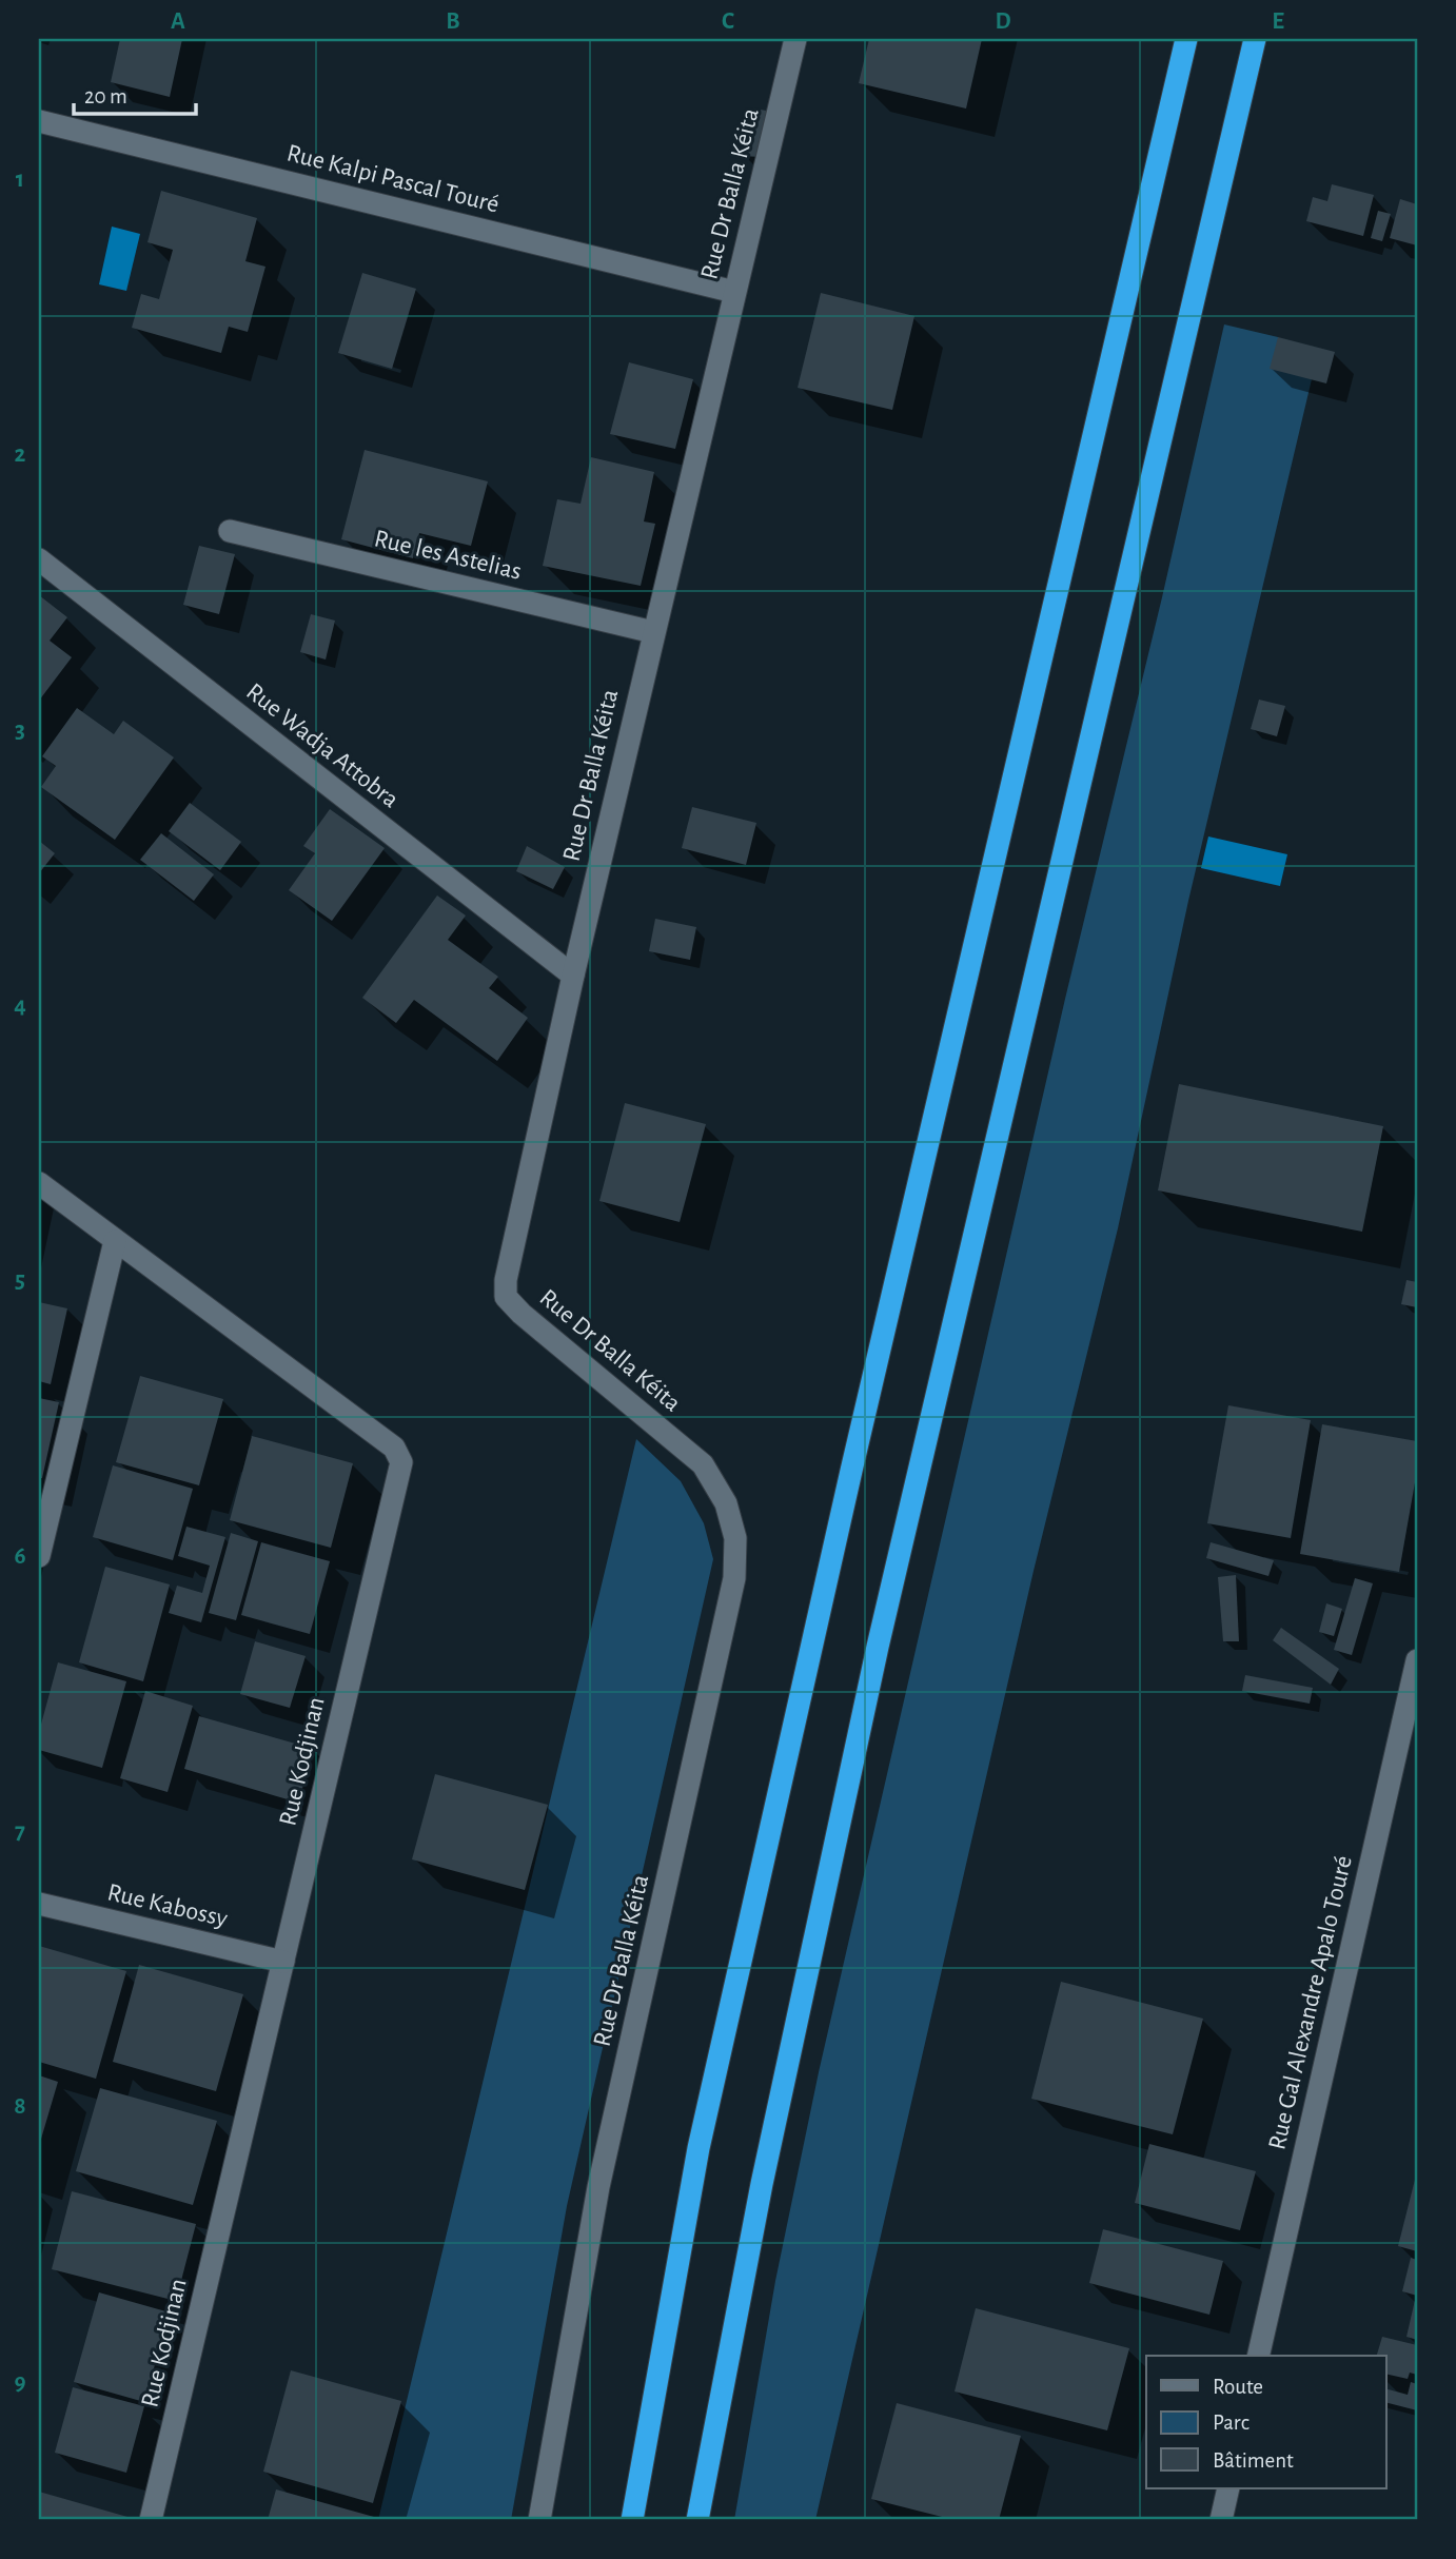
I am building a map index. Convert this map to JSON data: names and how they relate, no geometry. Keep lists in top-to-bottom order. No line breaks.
{"streets":{"street":["Rue Kalpi Pascal Touré","Rue Dr Balla Kéita","Rue les Astelias","Rue Wadja Attobra","Rue Kodjinan","Rue Kabossy","Rue Gal Alexandre Apalo Touré"]},"crossings":[["Rue Kalpi Pascal Touré","Rue Dr Balla Kéita"],["Rue Dr Balla Kéita","Rue les Astelias"],["Rue Dr Balla Kéita","Rue Wadja Attobra"],["Rue Kodjinan","Rue Kabossy"]],"legend":["Route","Parc","Bâtiment"],"scale_bar":"20 m","grid":{"columns":["A","B","C","D","E"],"rows":["1","2","3","4","5","6","7","8","9"]}}
